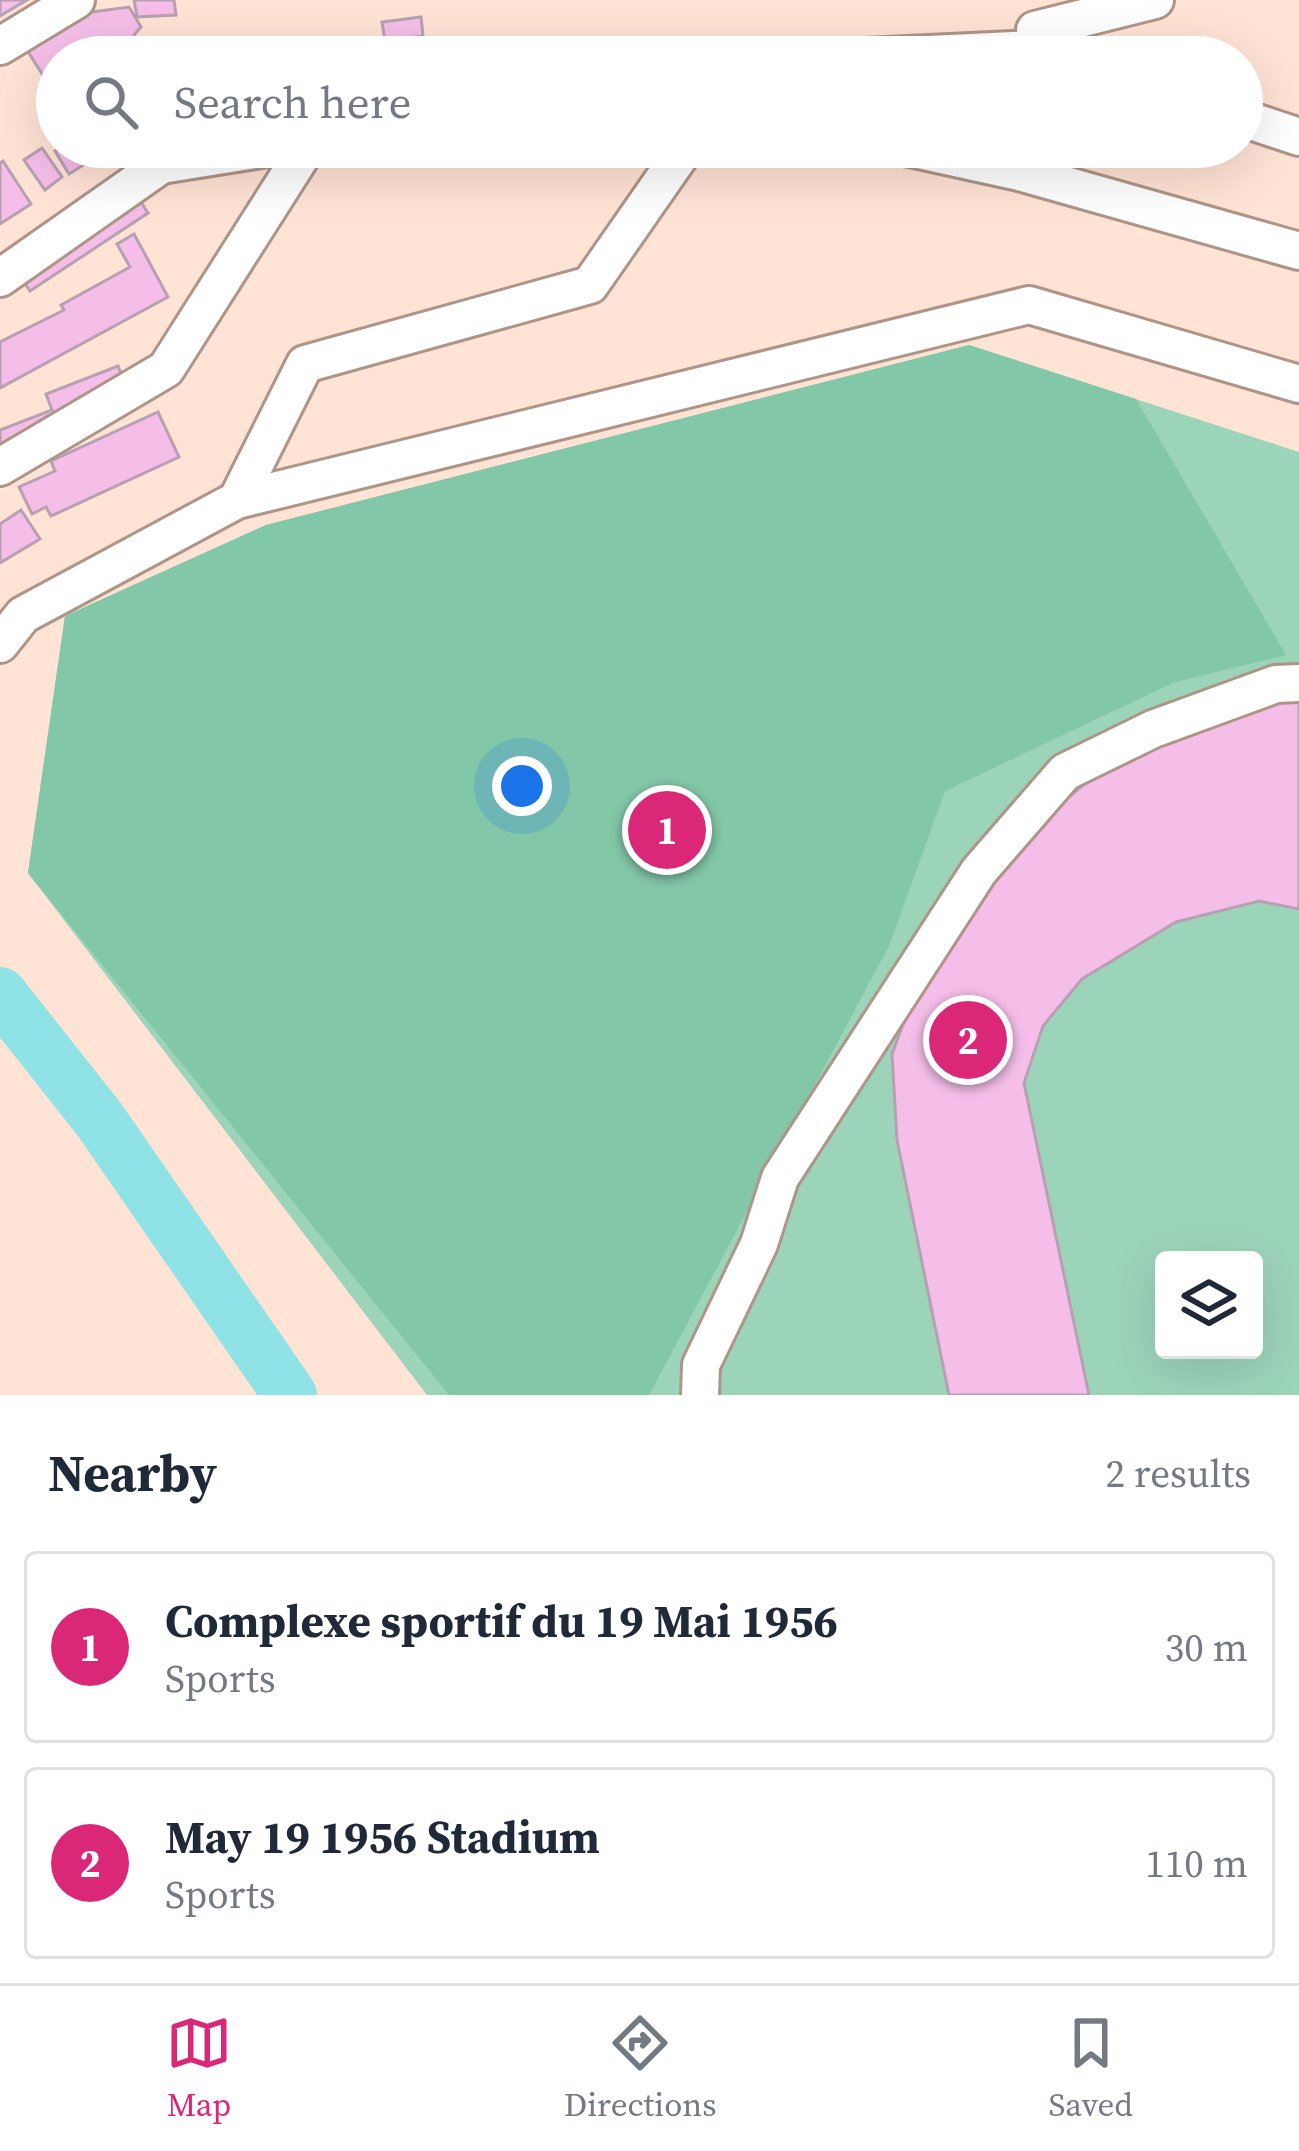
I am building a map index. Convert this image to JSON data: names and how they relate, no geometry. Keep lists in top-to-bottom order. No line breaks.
{"page":{"search":"Search here","pins":["1","2"],"heading":["Nearby","2 results"],"list":[{"mark":"1","name":"Complexe sportif du 19 Mai 1956","note":"Sports","value":"30 m"},{"mark":"2","name":"May 19 1956 Stadium","note":"Sports","value":"110 m"}],"nav":["Map","Directions","Saved"]}}
